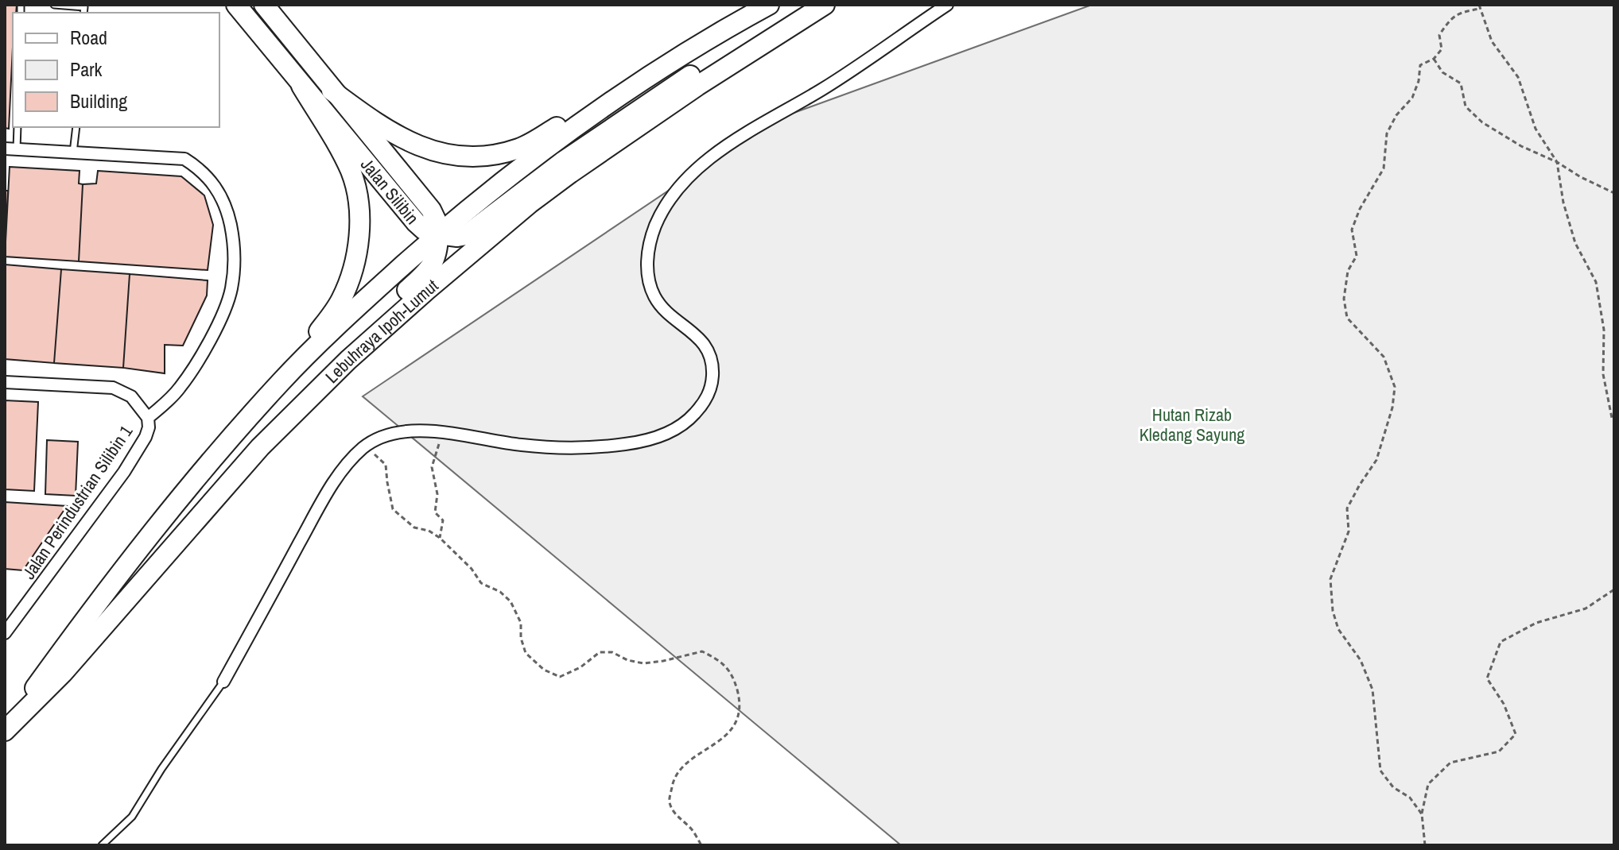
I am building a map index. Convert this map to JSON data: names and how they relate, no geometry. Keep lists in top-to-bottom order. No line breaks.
{"streets":{"main road":["Jalan Silibin","Lebuhraya Ipoh-Lumut"],"street":["Jalan Perindustrian Silibin 1"]},"crossings":[["Jalan Silibin","Lebuhraya Ipoh-Lumut"]],"parks":["Hutan Rizab Kledang Sayung"],"legend":["Road","Park","Building"]}
